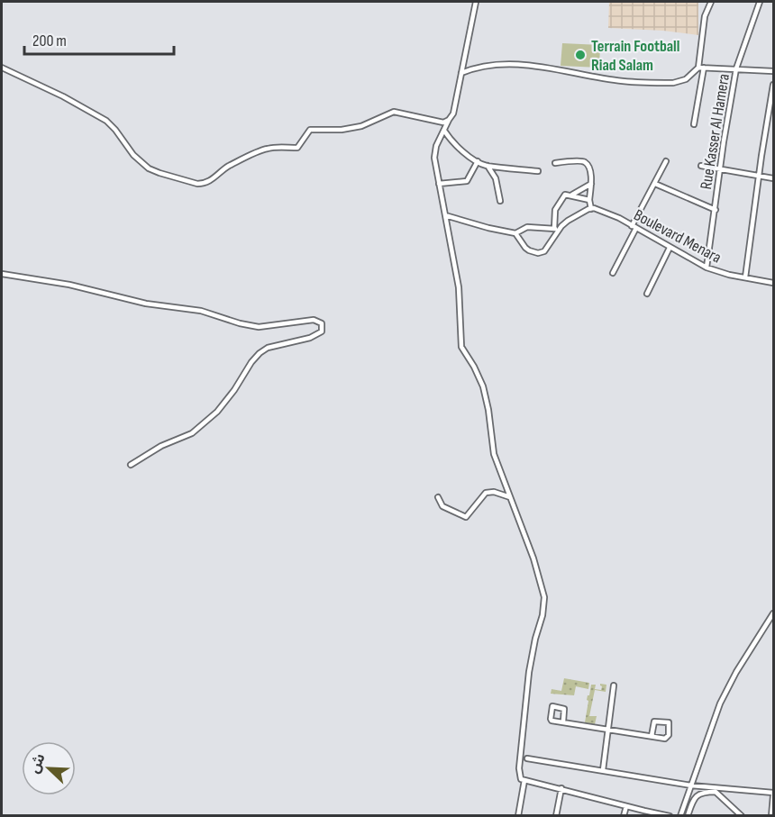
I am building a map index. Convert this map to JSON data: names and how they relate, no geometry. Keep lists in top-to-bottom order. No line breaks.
{"streets":{"street":["Rue Kasser Al Hamera","Boulevard Menara"]},"crossings":[["Rue Kasser Al Hamera","Boulevard Menara"]],"places":["Terrain Football Riad Salam"],"scale_bar":"200 m","north":"top left"}
